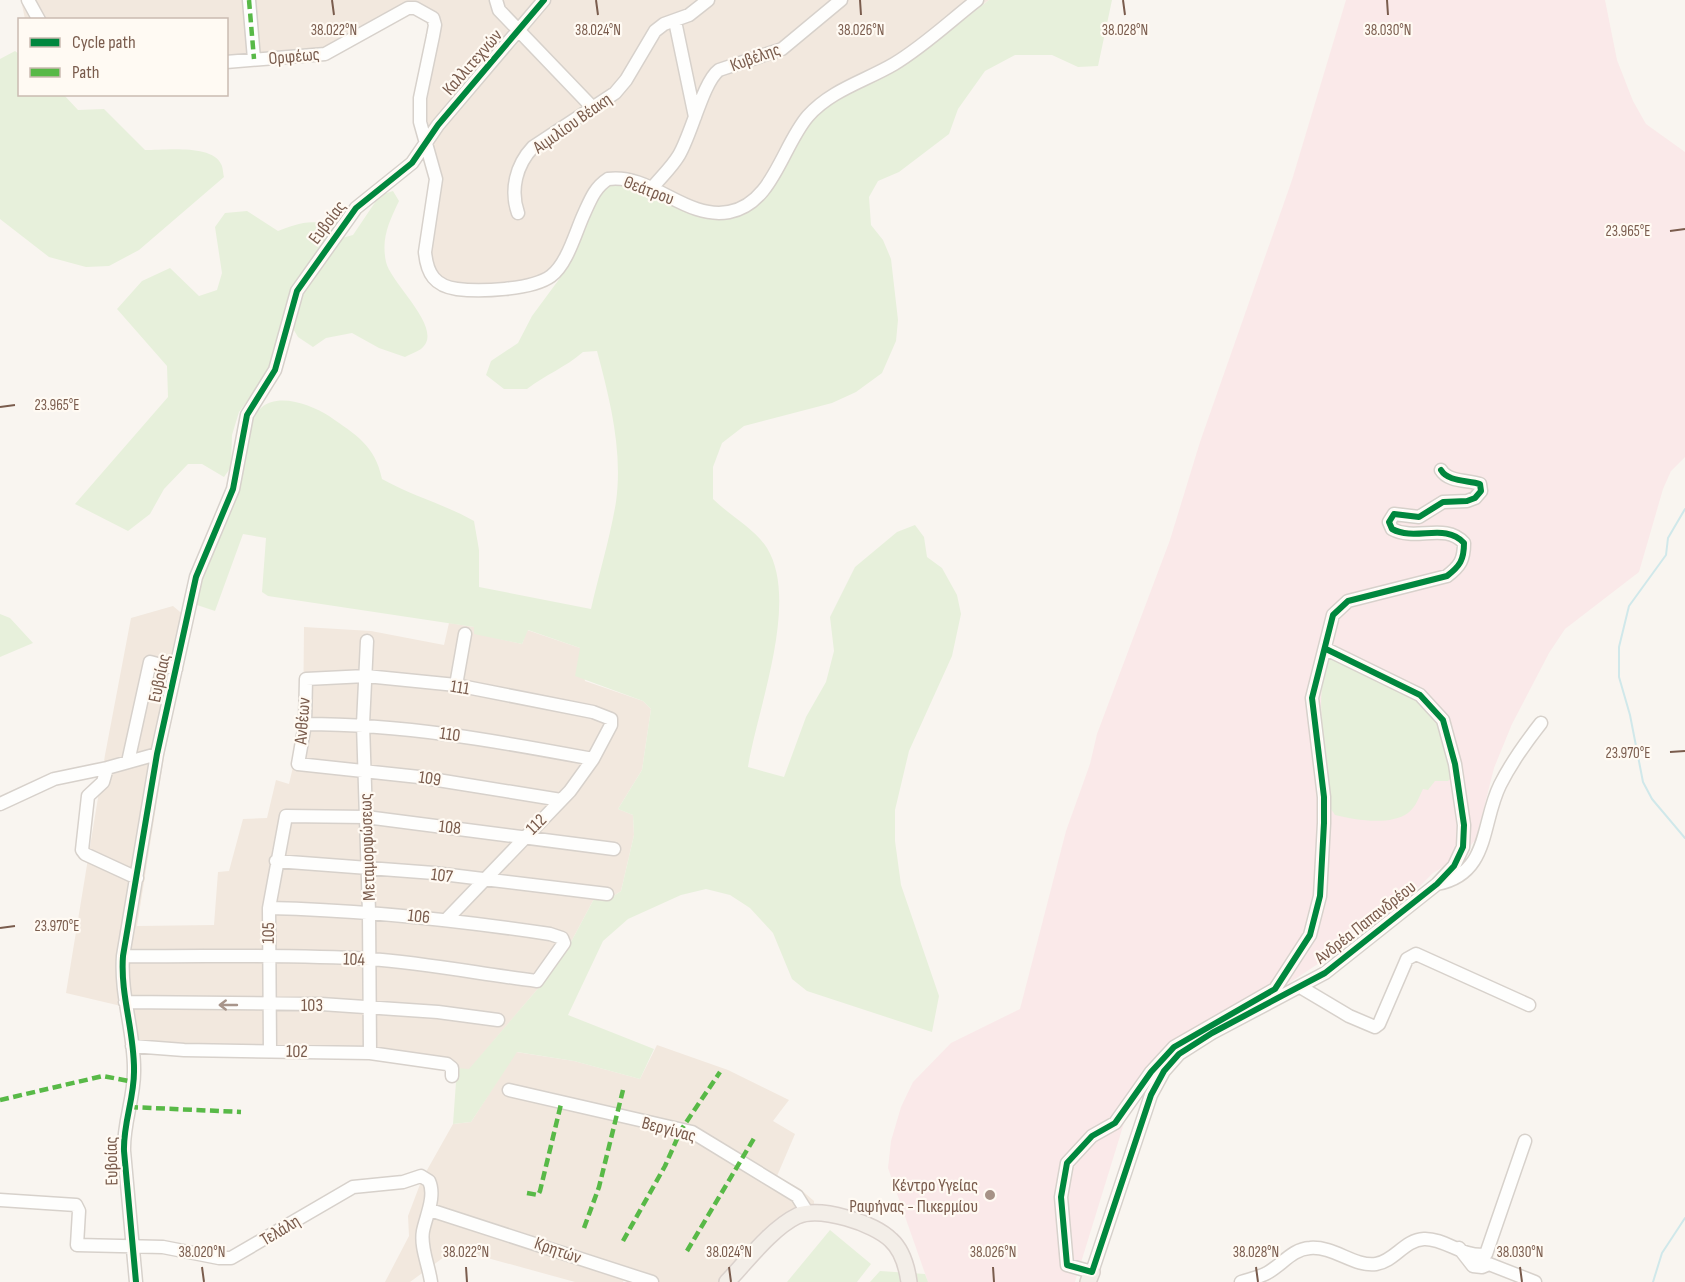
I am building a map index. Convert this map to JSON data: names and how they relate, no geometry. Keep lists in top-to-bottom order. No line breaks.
{"streets":{"street":["Ορφέως","Κυβέλης","Καλλιτεχνών","Αιμιλίου Βέακη","Θεάτρου","Ευβοίας","111","Ανθέων","110","109","112","108","Μεταμορφώσεως","107","106","Ανδρέα Παπανδρέου","105","104","103","102","Βεργίνας","Τελάλη","Κρητών"]},"crossings":[["Ορφέως","Καλλιτεχνών"],["Ορφέως","Θεάτρου"],["Ορφέως","Ευβοίας"],["Κυβέλης","Θεάτρου"],["Καλλιτεχνών","Θεάτρου"],["Καλλιτεχνών","Ευβοίας"],["Θεάτρου","Ευβοίας"],["Ευβοίας","104"],["Ευβοίας","103"],["Ευβοίας","102"],["Ευβοίας","Τελάλη"],["111","Ανθέων"],["111","112"],["111","Μεταμορφώσεως"],["Ανθέων","110"],["Ανθέων","109"],["110","112"],["110","Μεταμορφώσεως"],["109","112"],["109","Μεταμορφώσεως"],["112","108"],["112","107"],["112","106"],["108","Μεταμορφώσεως"],["108","105"],["Μεταμορφώσεως","107"],["Μεταμορφώσεως","106"],["Μεταμορφώσεως","104"],["Μεταμορφώσεως","103"],["Μεταμορφώσεως","102"],["107","105"],["106","105"],["106","104"],["105","104"],["105","103"],["105","102"],["Τελάλη","Κρητών"]],"one_way":["103"],"places":["Κέντρο Υγείας Ραφήνας - Πικερμίου"],"legend":["Cycle path","Path"],"coordinates":["38.022°N","38.024°N","38.026°N","38.028°N","38.030°N","23.965°E","23.970°E","38.020°N"]}
